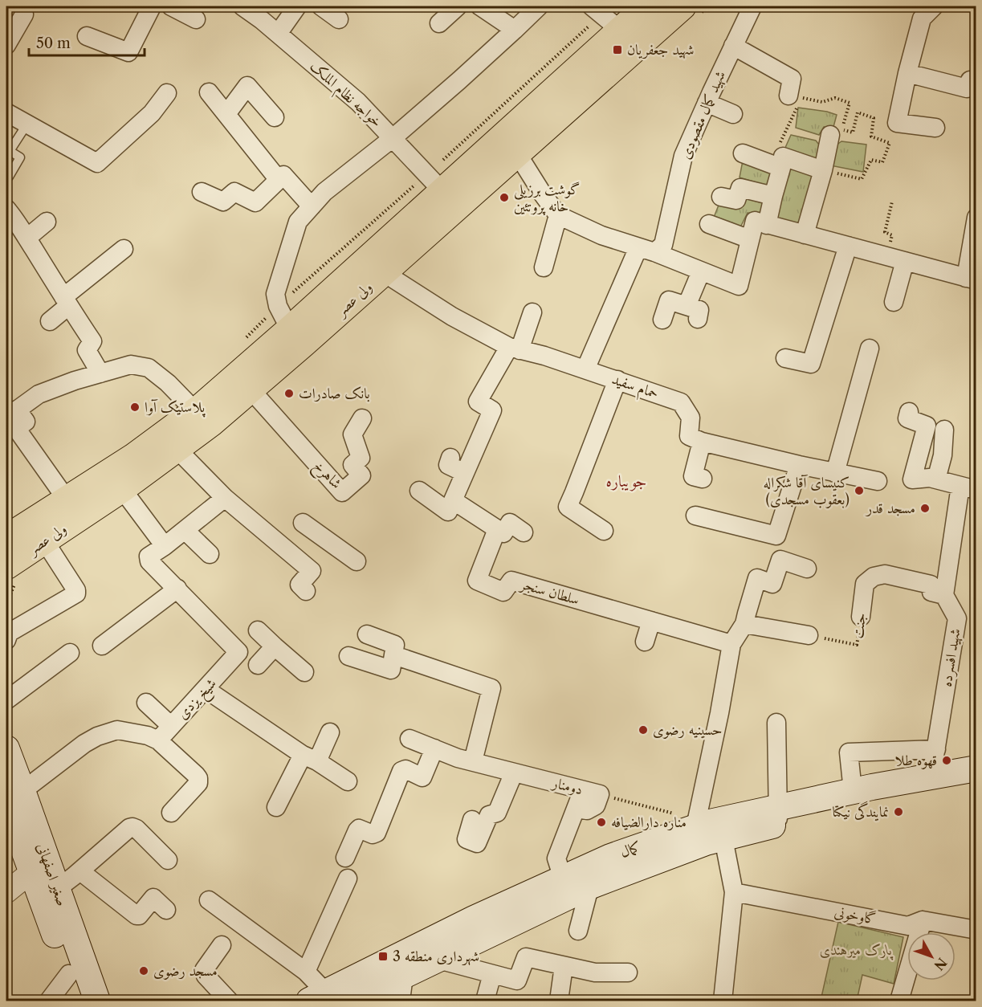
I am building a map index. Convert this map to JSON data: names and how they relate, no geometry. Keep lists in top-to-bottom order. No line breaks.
{"streets":{"main road":["ولی عصر","کمال","صغیر اصفهانی"],"street":["خواجه نظام الملک","شهید کمال مقصودی","حمام سفید","شاهرخ","سلطان سنجر","جنت","شهید افسرده","شیخ یزدی","دومنار","گاوخونی"]},"crossings":[["خواجه نظام الملک","ولی عصر"],["شهید کمال مقصودی","حمام سفید"],["ولی عصر","حمام سفید"],["ولی عصر","شاهرخ"],["جنت","شهید افسرده"],["شهید افسرده","کمال"],["دومنار","کمال"]],"districts":["جویباره"],"parks":["پارک میرهندی"],"places":{"transit":["شهید جعفریان","شهرداری منطقه 3"],"other":["گوشت برزیلی خانه پروتئین","بانک صادرات","پلاستیک آوا","کنیسای آقا شکراله (یعقوب مسجدی)","مسجد قدر","حسینیه رضوی","قهوه طلا","نمایندگی نیکتا","مناره دارالضیافه","مسجد رضوی"]},"scale_bar":"50 m","north":"bottom right"}
